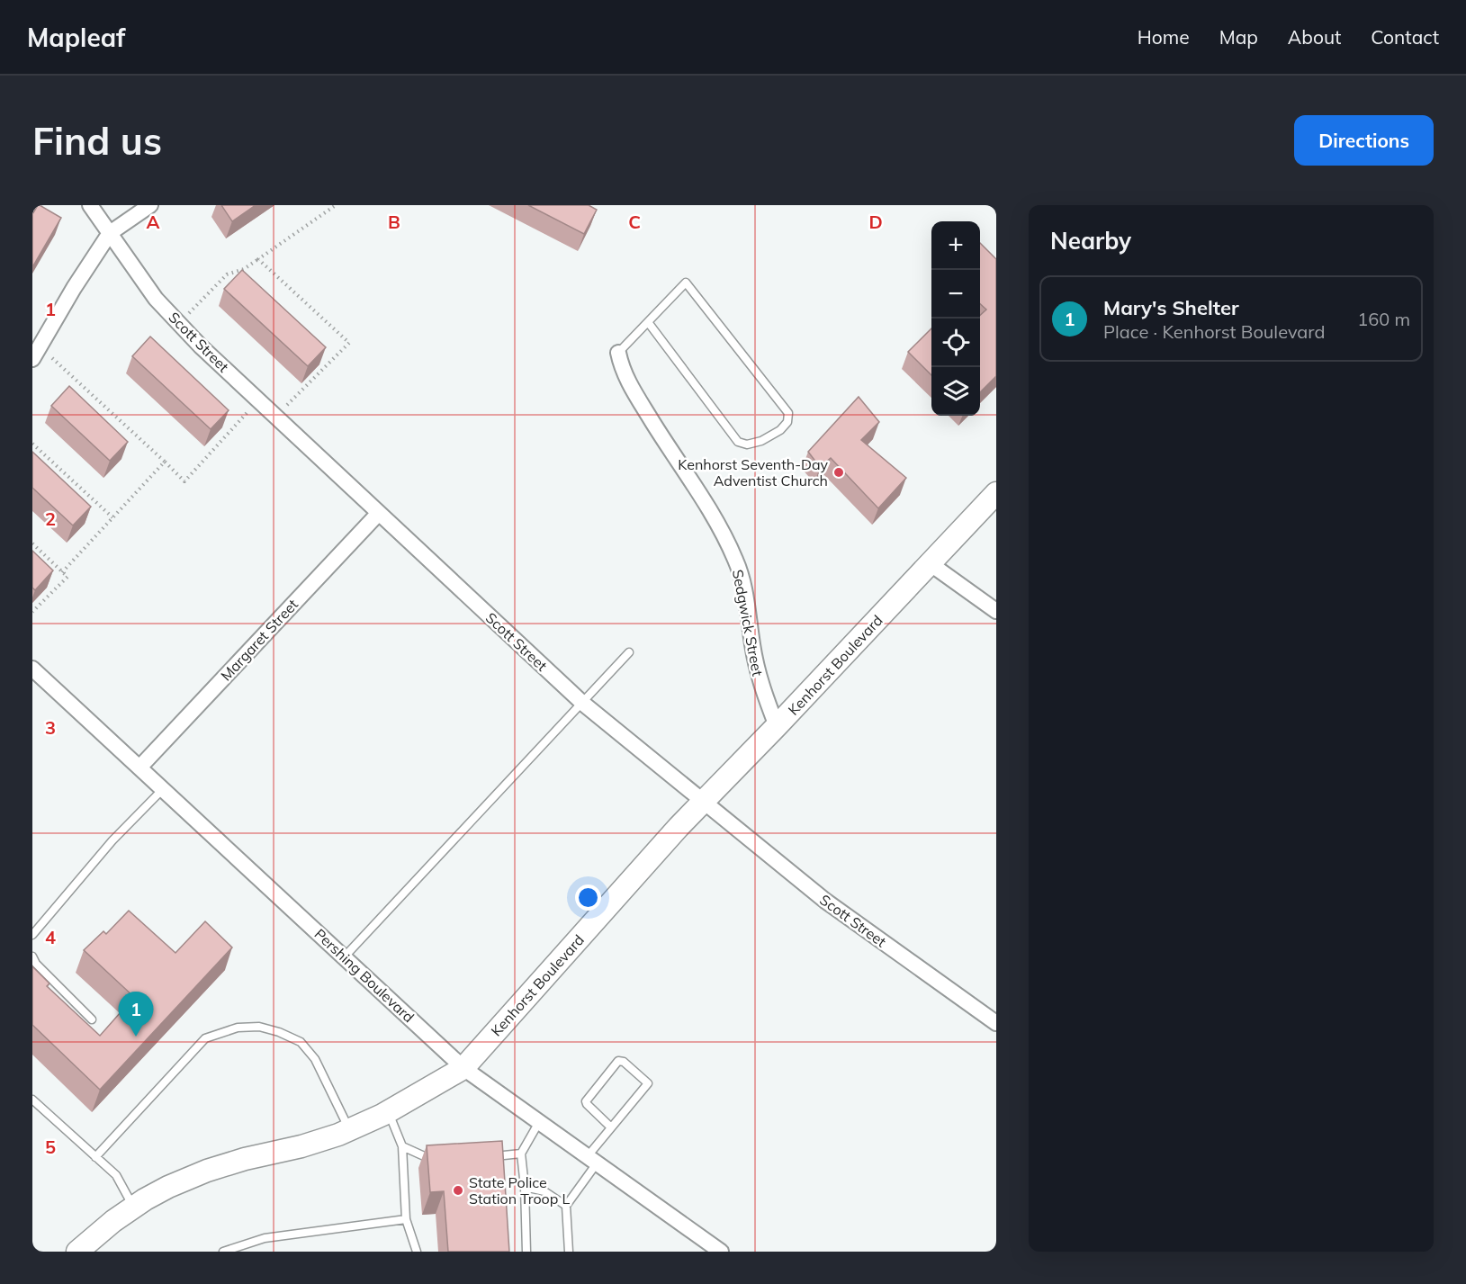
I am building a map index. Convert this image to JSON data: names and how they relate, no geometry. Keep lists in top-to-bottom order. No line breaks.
{"streets":{"street":["Scott Street","Sedgwick Street","Margaret Street","Kenhorst Boulevard","Pershing Boulevard"]},"crossings":[["Scott Street","Margaret Street"],["Scott Street","Kenhorst Boulevard"],["Sedgwick Street","Kenhorst Boulevard"],["Margaret Street","Pershing Boulevard"],["Kenhorst Boulevard","Pershing Boulevard"]],"places":["Kenhorst Seventh-Day Adventist Church","State Police Station Troop L"],"page":{"header":"Mapleaf","nav":["Home","Map","About","Contact"],"buttons":"Directions","title":"Find us","heading":"Nearby","map_buttons":["+","−"],"list":[{"mark":"1","name":"Mary's Shelter","note":"Place · Kenhorst Boulevard","value":"160 m"}],"pins":"1"},"grid":{"columns":["A","B","C","D"],"rows":["1","2","3","4","5"]}}
